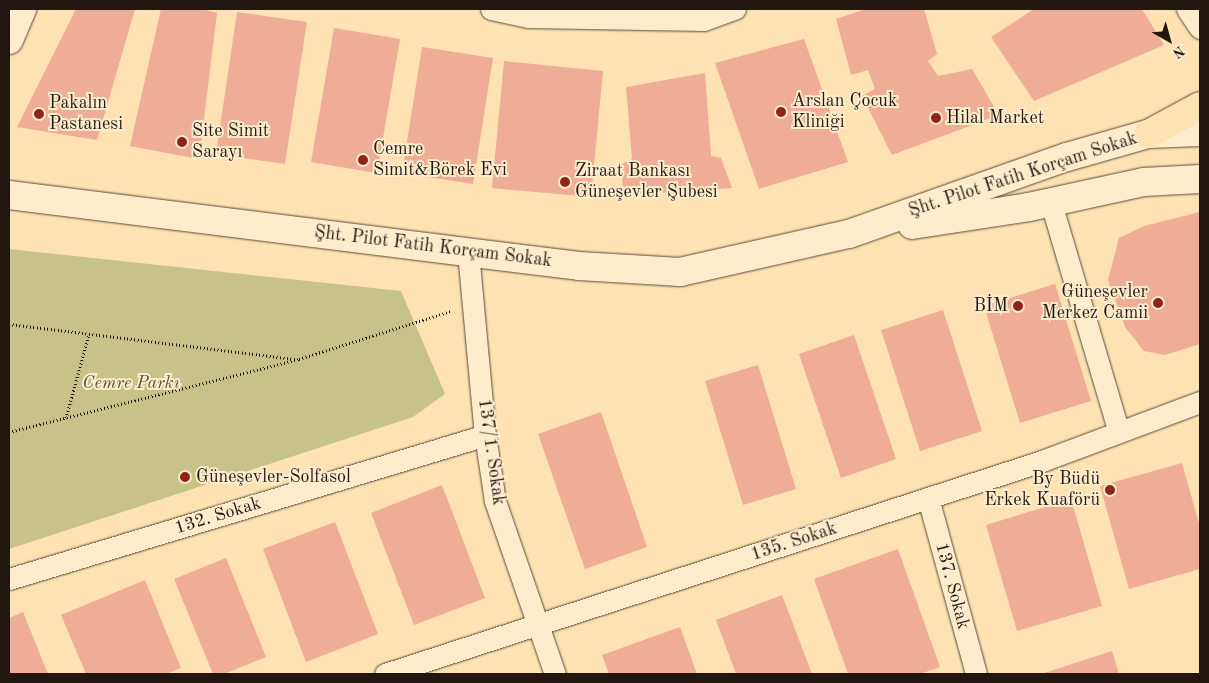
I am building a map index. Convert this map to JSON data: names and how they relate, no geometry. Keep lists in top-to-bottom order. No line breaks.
{"streets":{"main road":["Şht. Pilot Fatih Korçam Sokak"],"street":["137/1. Sokak","132. Sokak","135. Sokak","137. Sokak"]},"crossings":[["Şht. Pilot Fatih Korçam Sokak","137/1. Sokak"],["137/1. Sokak","132. Sokak"],["137/1. Sokak","135. Sokak"],["135. Sokak","137. Sokak"]],"parks":["Cemre Parkı"],"places":["Arslan Çocuk Kliniği","Pakalın Pastanesi","Hilal Market","Site Simit Sarayı","Cemre Simit&Börek Evi","Ziraat Bankası Güneşevler Şubesi","Güneşevler Merkez Camii","BİM","Güneşevler-Solfasol","By Büdü Erkek Kuaförü"],"north":"bottom right"}
